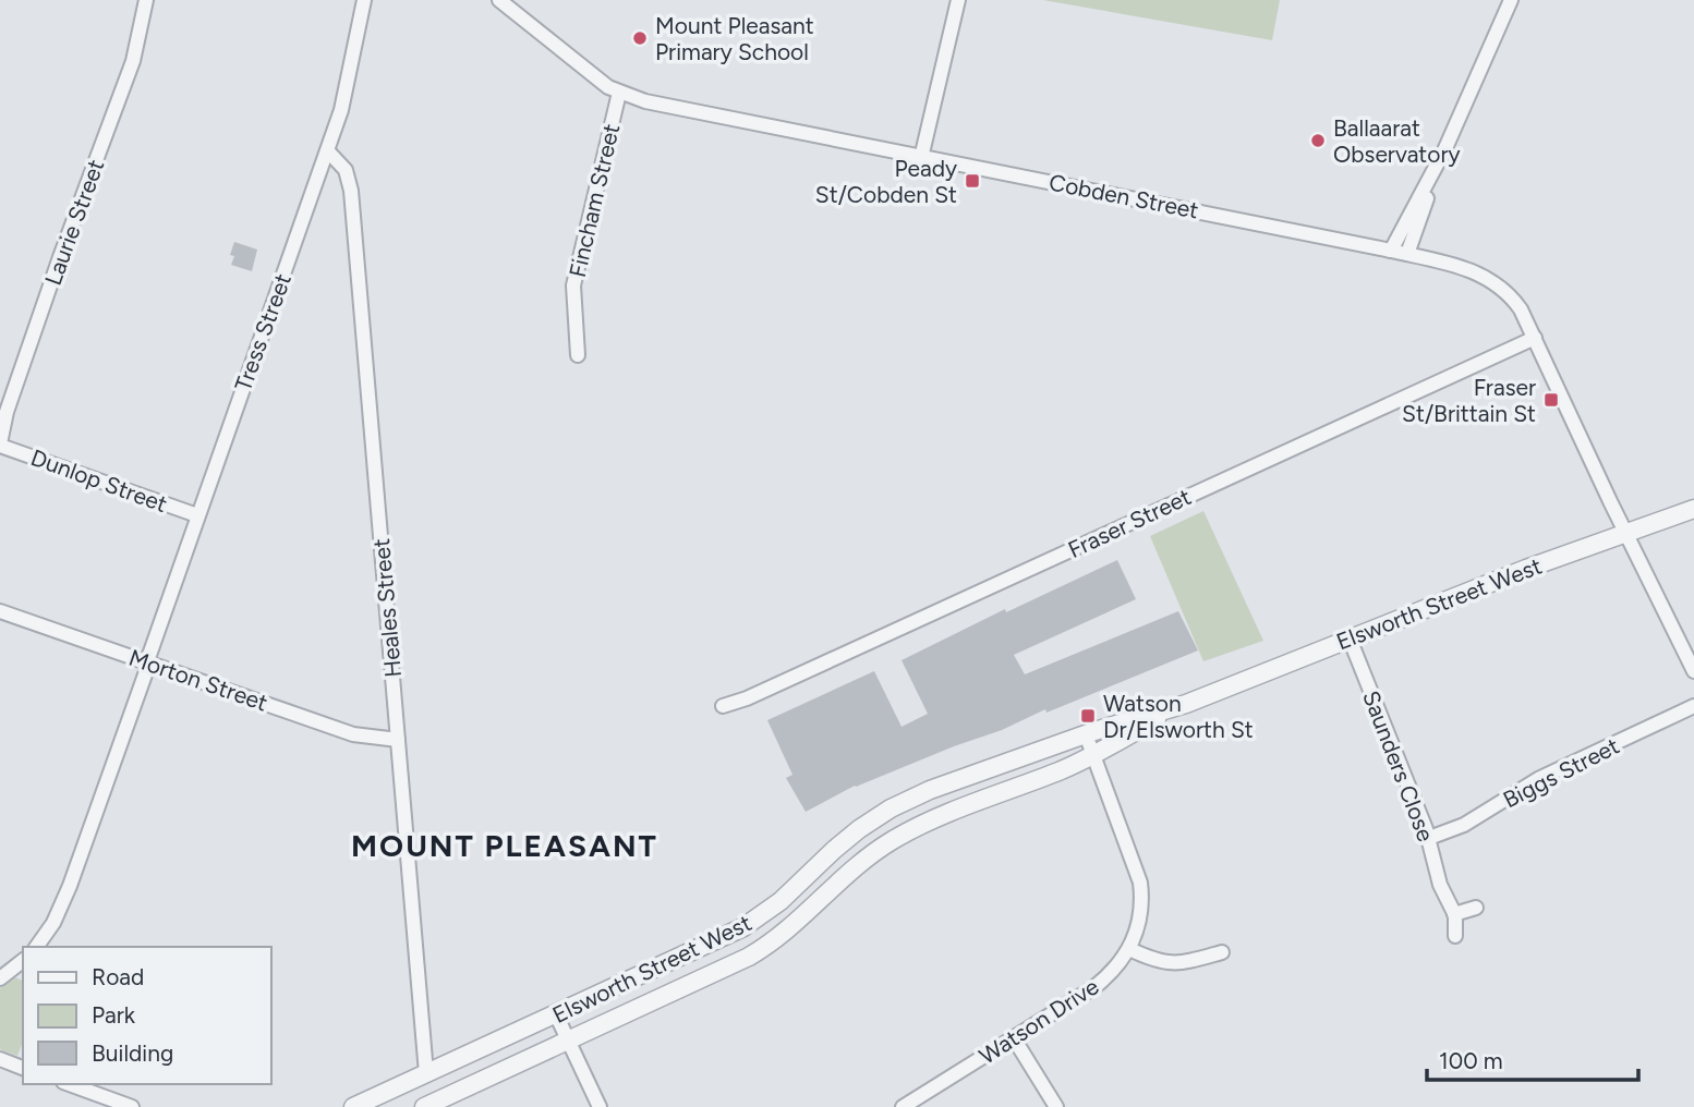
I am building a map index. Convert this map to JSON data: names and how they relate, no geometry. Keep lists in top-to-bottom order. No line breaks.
{"streets":{"street":["Cobden Street","Fincham Street","Laurie Street","Tress Street","Dunlop Street","Fraser Street","Elsworth Street West","Heales Street","Morton Street","Saunders Close","Biggs Street","Watson Drive"]},"crossings":[["Cobden Street","Fincham Street"],["Cobden Street","Fraser Street"],["Cobden Street","Elsworth Street West"],["Laurie Street","Dunlop Street"],["Tress Street","Dunlop Street"],["Tress Street","Heales Street"],["Tress Street","Morton Street"],["Elsworth Street West","Heales Street"],["Elsworth Street West","Saunders Close"],["Elsworth Street West","Watson Drive"],["Heales Street","Morton Street"],["Saunders Close","Biggs Street"]],"districts":["MOUNT PLEASANT"],"places":{"other":["Mount Pleasant Primary School","Ballaarat Observatory"],"transit":["Peady St/Cobden St","Fraser St/Brittain St","Watson Dr/Elsworth St"]},"legend":["Road","Park","Building"],"scale_bar":"100 m"}
